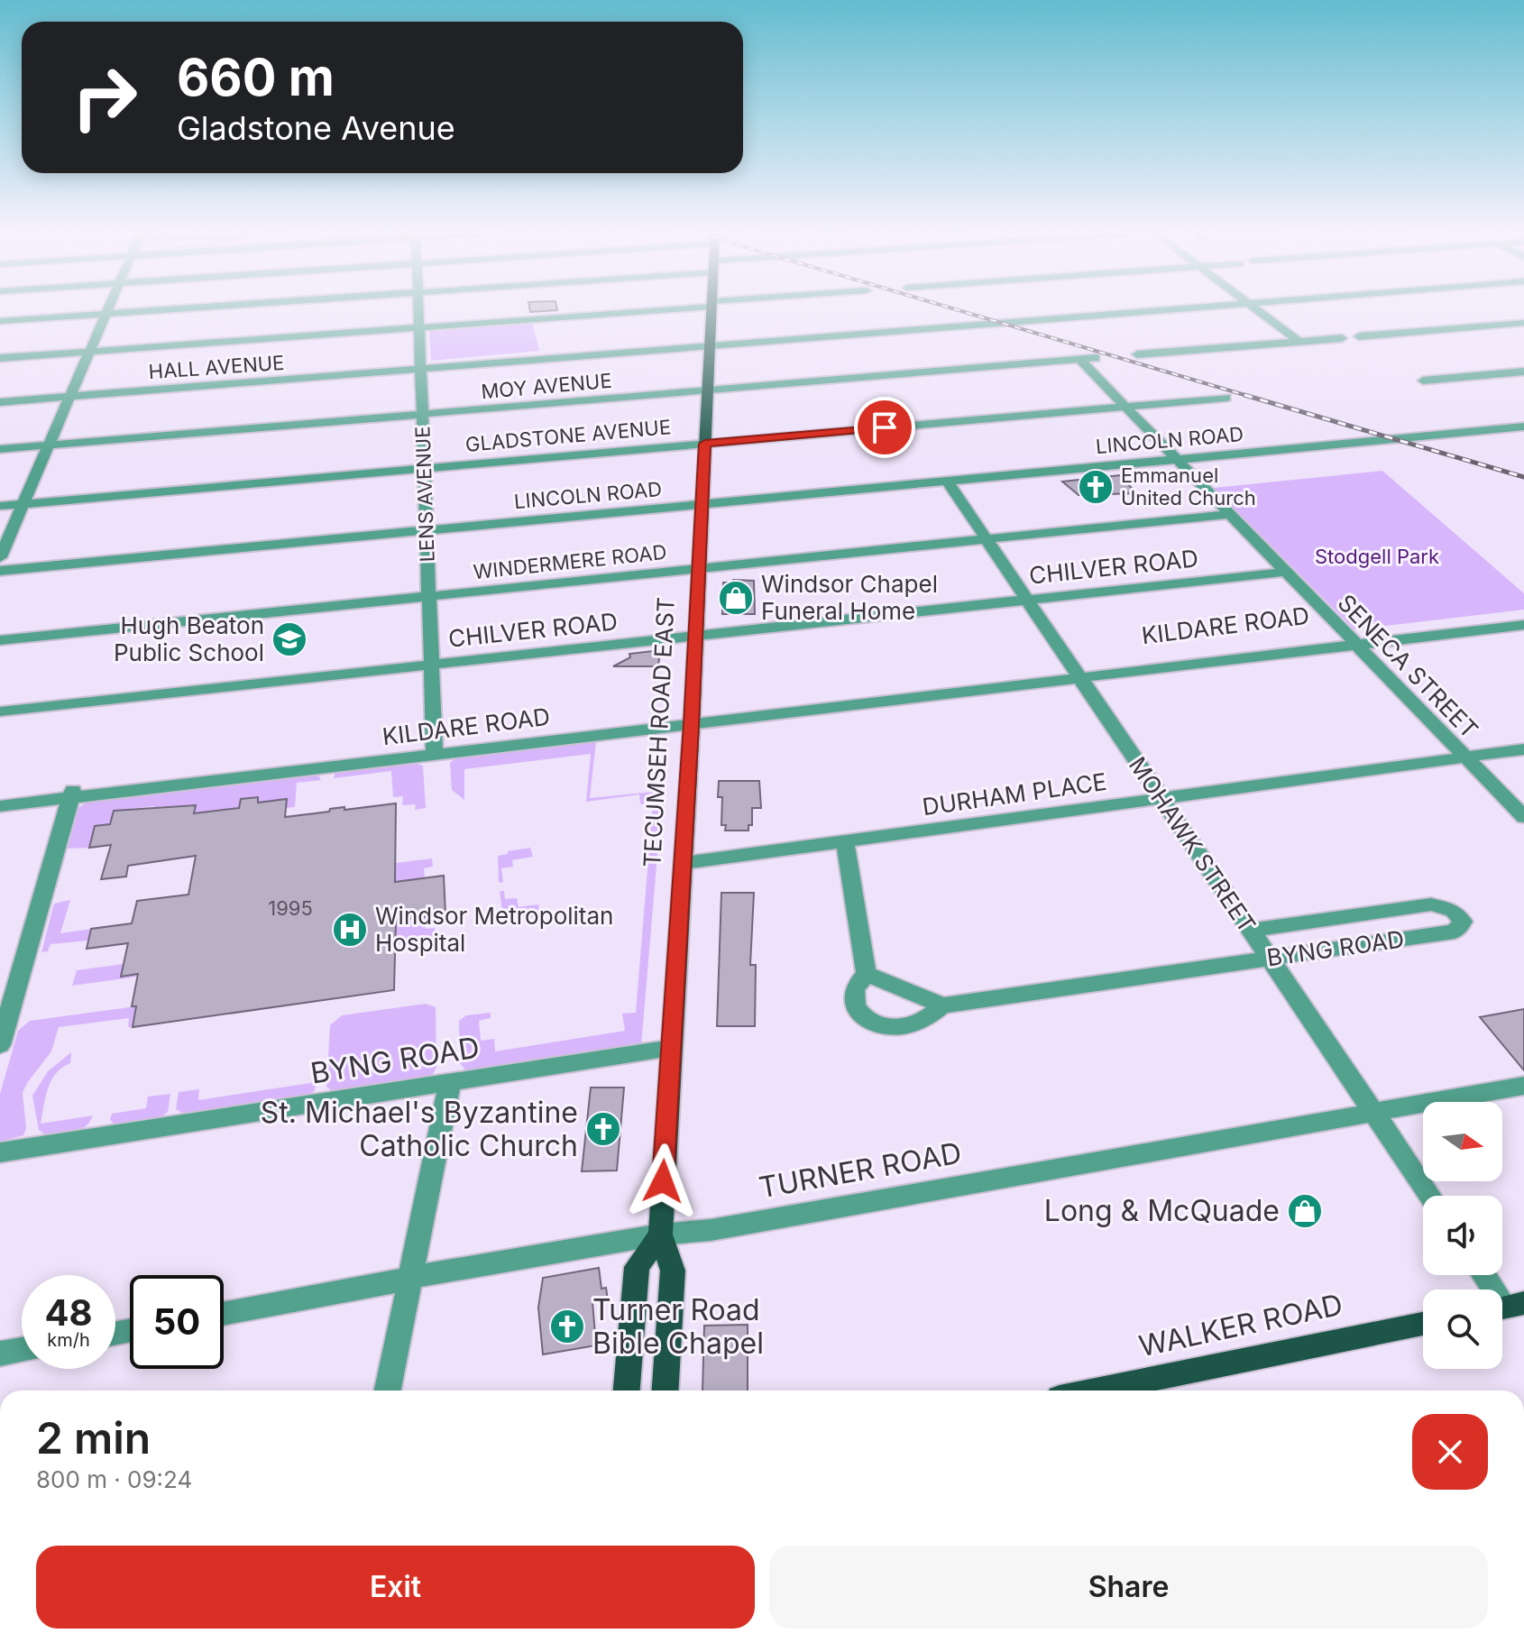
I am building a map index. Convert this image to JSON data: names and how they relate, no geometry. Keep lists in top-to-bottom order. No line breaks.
{"streets":{"main road":["TECUMSEH ROAD EAST","WALKER ROAD"],"street":["HALL AVENUE","MOY AVENUE","GLADSTONE AVENUE","LINCOLN ROAD","LENS AVENUE","WINDERMERE ROAD","CHILVER ROAD","KILDARE ROAD","SENECA STREET","DURHAM PLACE","MOHAWK STREET","BYNG ROAD","TURNER ROAD"]},"crossings":[["HALL AVENUE","LENS AVENUE"],["HALL AVENUE","TECUMSEH ROAD EAST"],["MOY AVENUE","LENS AVENUE"],["MOY AVENUE","SENECA STREET"],["MOY AVENUE","TECUMSEH ROAD EAST"],["GLADSTONE AVENUE","LENS AVENUE"],["GLADSTONE AVENUE","SENECA STREET"],["GLADSTONE AVENUE","TECUMSEH ROAD EAST"],["LINCOLN ROAD","LENS AVENUE"],["LINCOLN ROAD","SENECA STREET"],["LINCOLN ROAD","TECUMSEH ROAD EAST"],["LINCOLN ROAD","MOHAWK STREET"],["LENS AVENUE","WINDERMERE ROAD"],["LENS AVENUE","CHILVER ROAD"],["LENS AVENUE","KILDARE ROAD"],["WINDERMERE ROAD","SENECA STREET"],["WINDERMERE ROAD","TECUMSEH ROAD EAST"],["WINDERMERE ROAD","MOHAWK STREET"],["CHILVER ROAD","SENECA STREET"],["CHILVER ROAD","TECUMSEH ROAD EAST"],["CHILVER ROAD","MOHAWK STREET"],["KILDARE ROAD","SENECA STREET"],["KILDARE ROAD","TECUMSEH ROAD EAST"],["KILDARE ROAD","MOHAWK STREET"],["SENECA STREET","DURHAM PLACE"],["TECUMSEH ROAD EAST","DURHAM PLACE"],["TECUMSEH ROAD EAST","BYNG ROAD"],["TECUMSEH ROAD EAST","TURNER ROAD"],["DURHAM PLACE","MOHAWK STREET"],["DURHAM PLACE","BYNG ROAD"],["MOHAWK STREET","BYNG ROAD"],["MOHAWK STREET","TURNER ROAD"]],"parks":["Stodgell Park"],"places":{"church":["Emmanuel United Church","St. Michael's Byzantine Catholic Church","Turner Road Bible Chapel"],"shop":["Windsor Chapel Funeral Home","Long & McQuade"],"school or university":["Hugh Beaton Public School"],"hospital":["Windsor Metropolitan Hospital"]},"house_numbers":["1995"],"north":"right","page":{"turn":["660 m","Gladstone Avenue"],"speed":"48 km/h","limit":"50","heading":["2 min","800 m · 09:24"],"buttons":["Exit","Share"]}}
